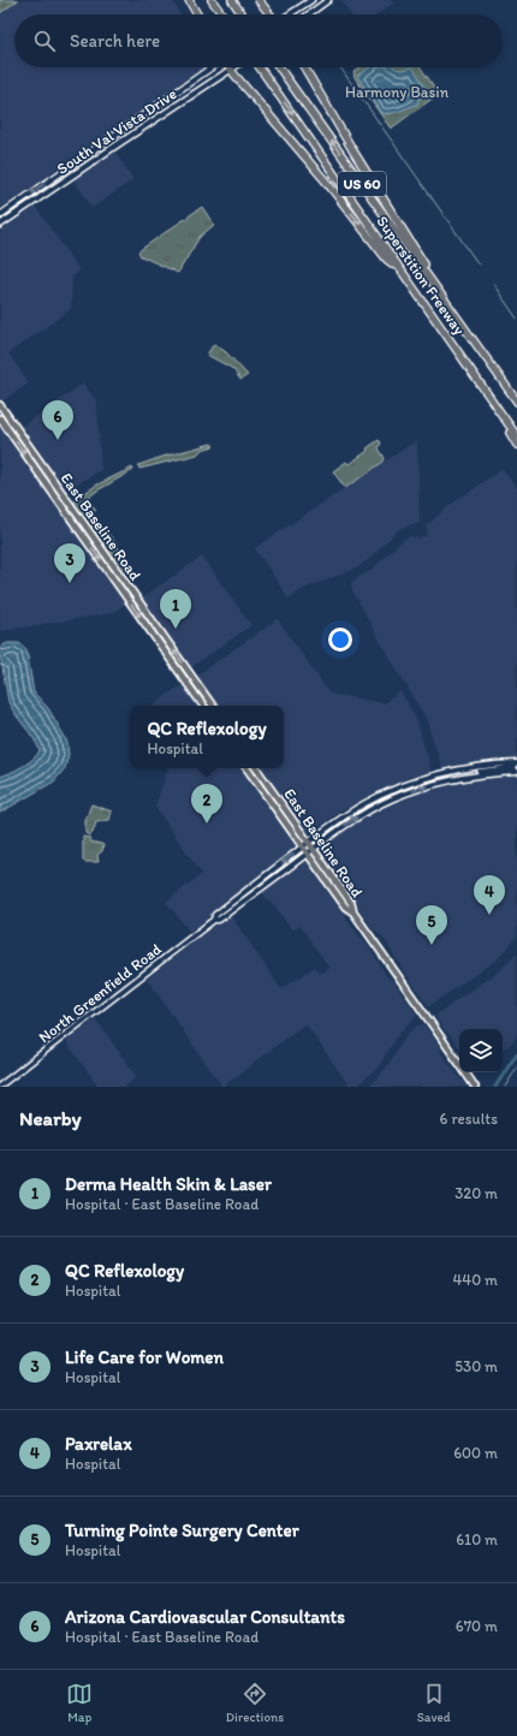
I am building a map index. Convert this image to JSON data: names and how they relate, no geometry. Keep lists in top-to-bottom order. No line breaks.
{"streets":{"highway":["US 60","Superstition Freeway"],"main road":["South Val Vista Drive","East Baseline Road","North Greenfield Road"]},"crossings":[["East Baseline Road","North Greenfield Road"]],"parks":["Harmony Basin"],"page":{"search":"Search here","pins":["6","3","1","2","4","5"],"popup":["QC Reflexology","Hospital"],"heading":["Nearby","6 results"],"list":[{"mark":"1","name":"Derma Health Skin & Laser","note":"Hospital · East Baseline Road","value":"320 m"},{"mark":"2","name":"QC Reflexology","note":"Hospital","value":"440 m"},{"mark":"3","name":"Life Care for Women","note":"Hospital","value":"530 m"},{"mark":"4","name":"Paxrelax","note":"Hospital","value":"600 m"},{"mark":"5","name":"Turning Pointe Surgery Center","note":"Hospital","value":"610 m"},{"mark":"6","name":"Arizona Cardiovascular Consultants","note":"Hospital · East Baseline Road","value":"670 m"}],"nav":["Map","Directions","Saved"]}}
